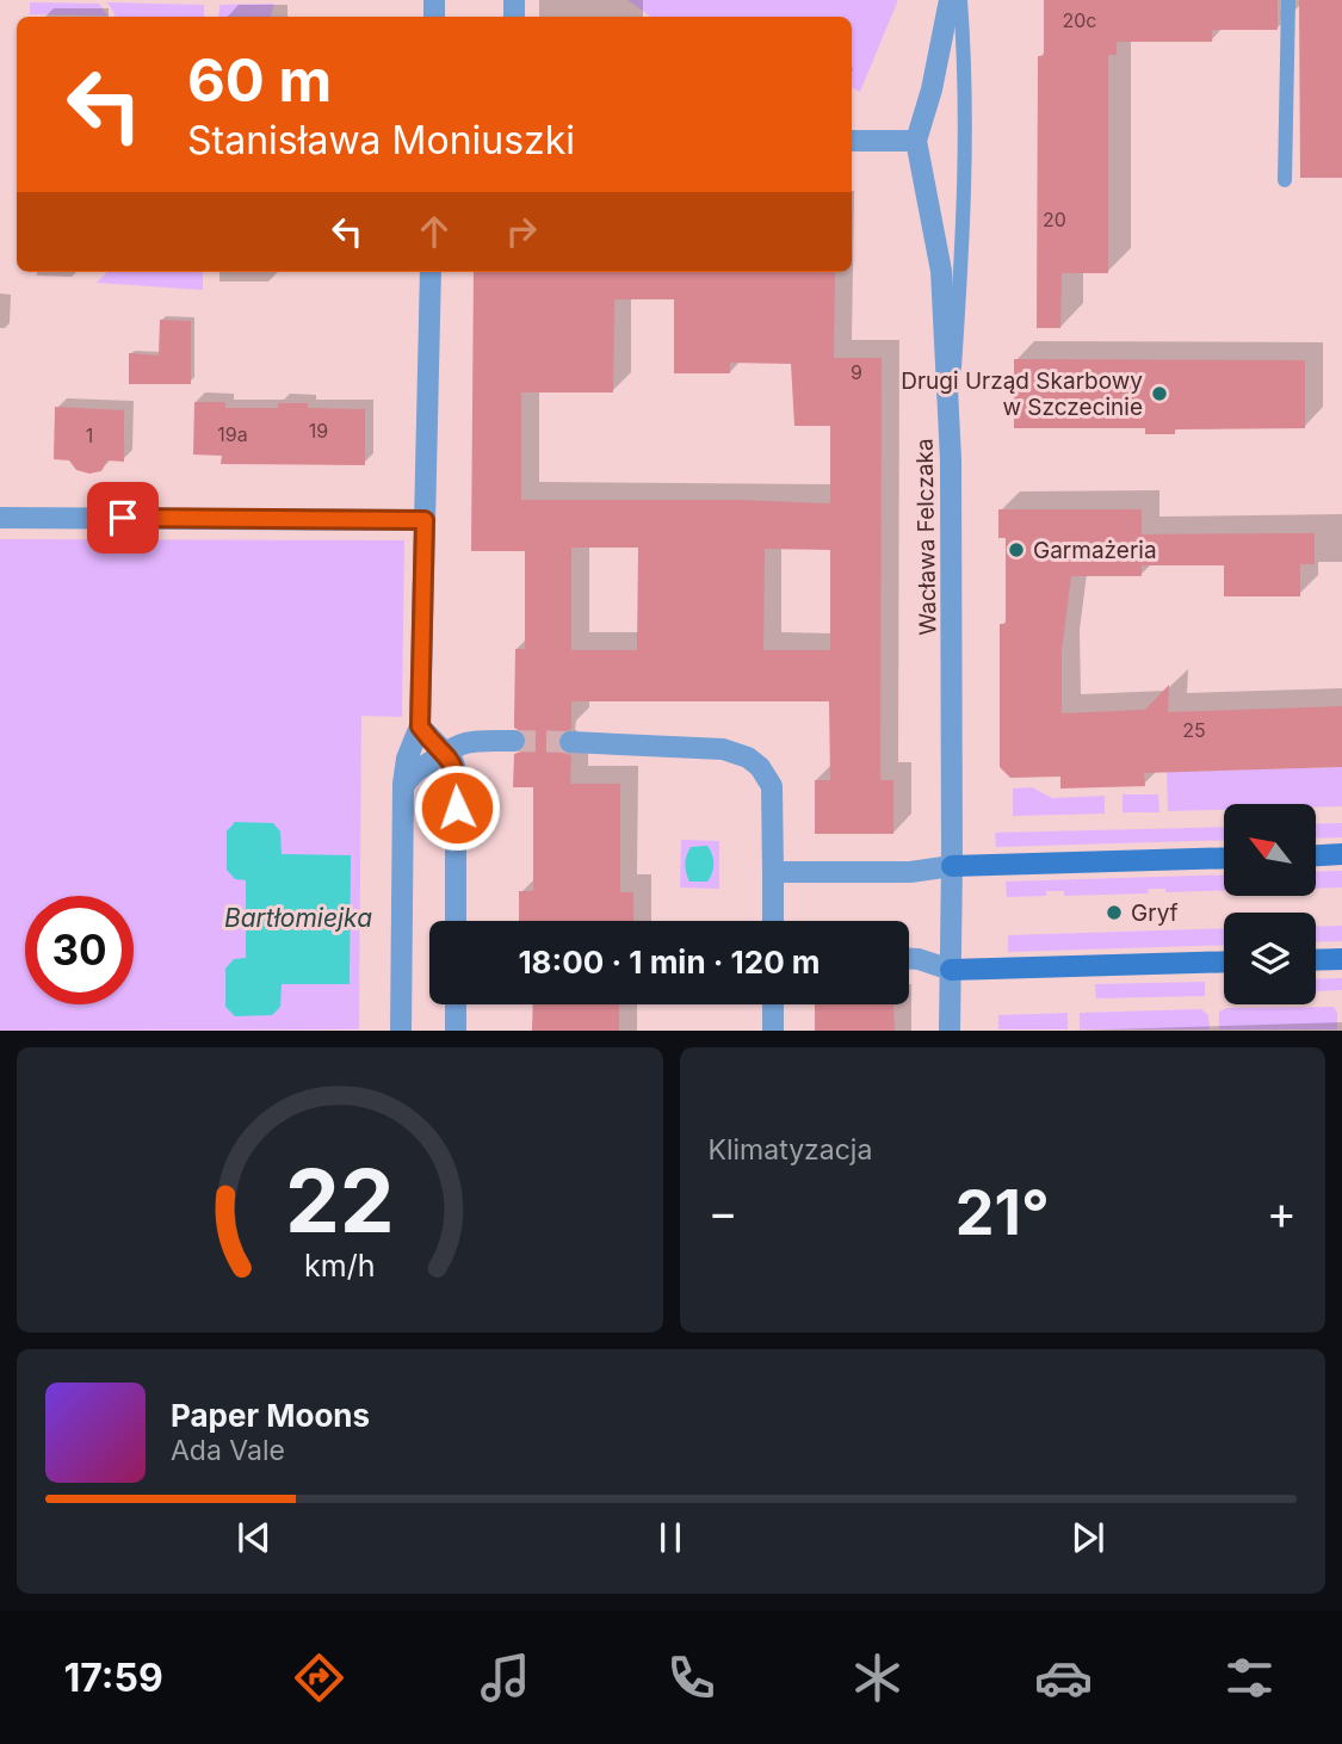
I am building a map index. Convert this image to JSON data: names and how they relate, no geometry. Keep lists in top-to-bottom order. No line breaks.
{"streets":{"street":["Wacława Felczaka"]},"water":["Bartłomiejka"],"places":["Drugi Urząd Skarbowy w Szczecinie","Garmażeria","Gryf"],"house_numbers":["20c","20","9","19","19a","1","25"],"north":"top left","page":{"turn":["60 m","Stanisława Moniuszki"],"limit":"30","trip":"18:00 · 1 min · 120 m","tile":"Klimatyzacja","heat":["−","21°","+"],"song":["Paper Moons","Ada Vale"],"tabs":"17:59","gauge":["22","km/h"]}}
